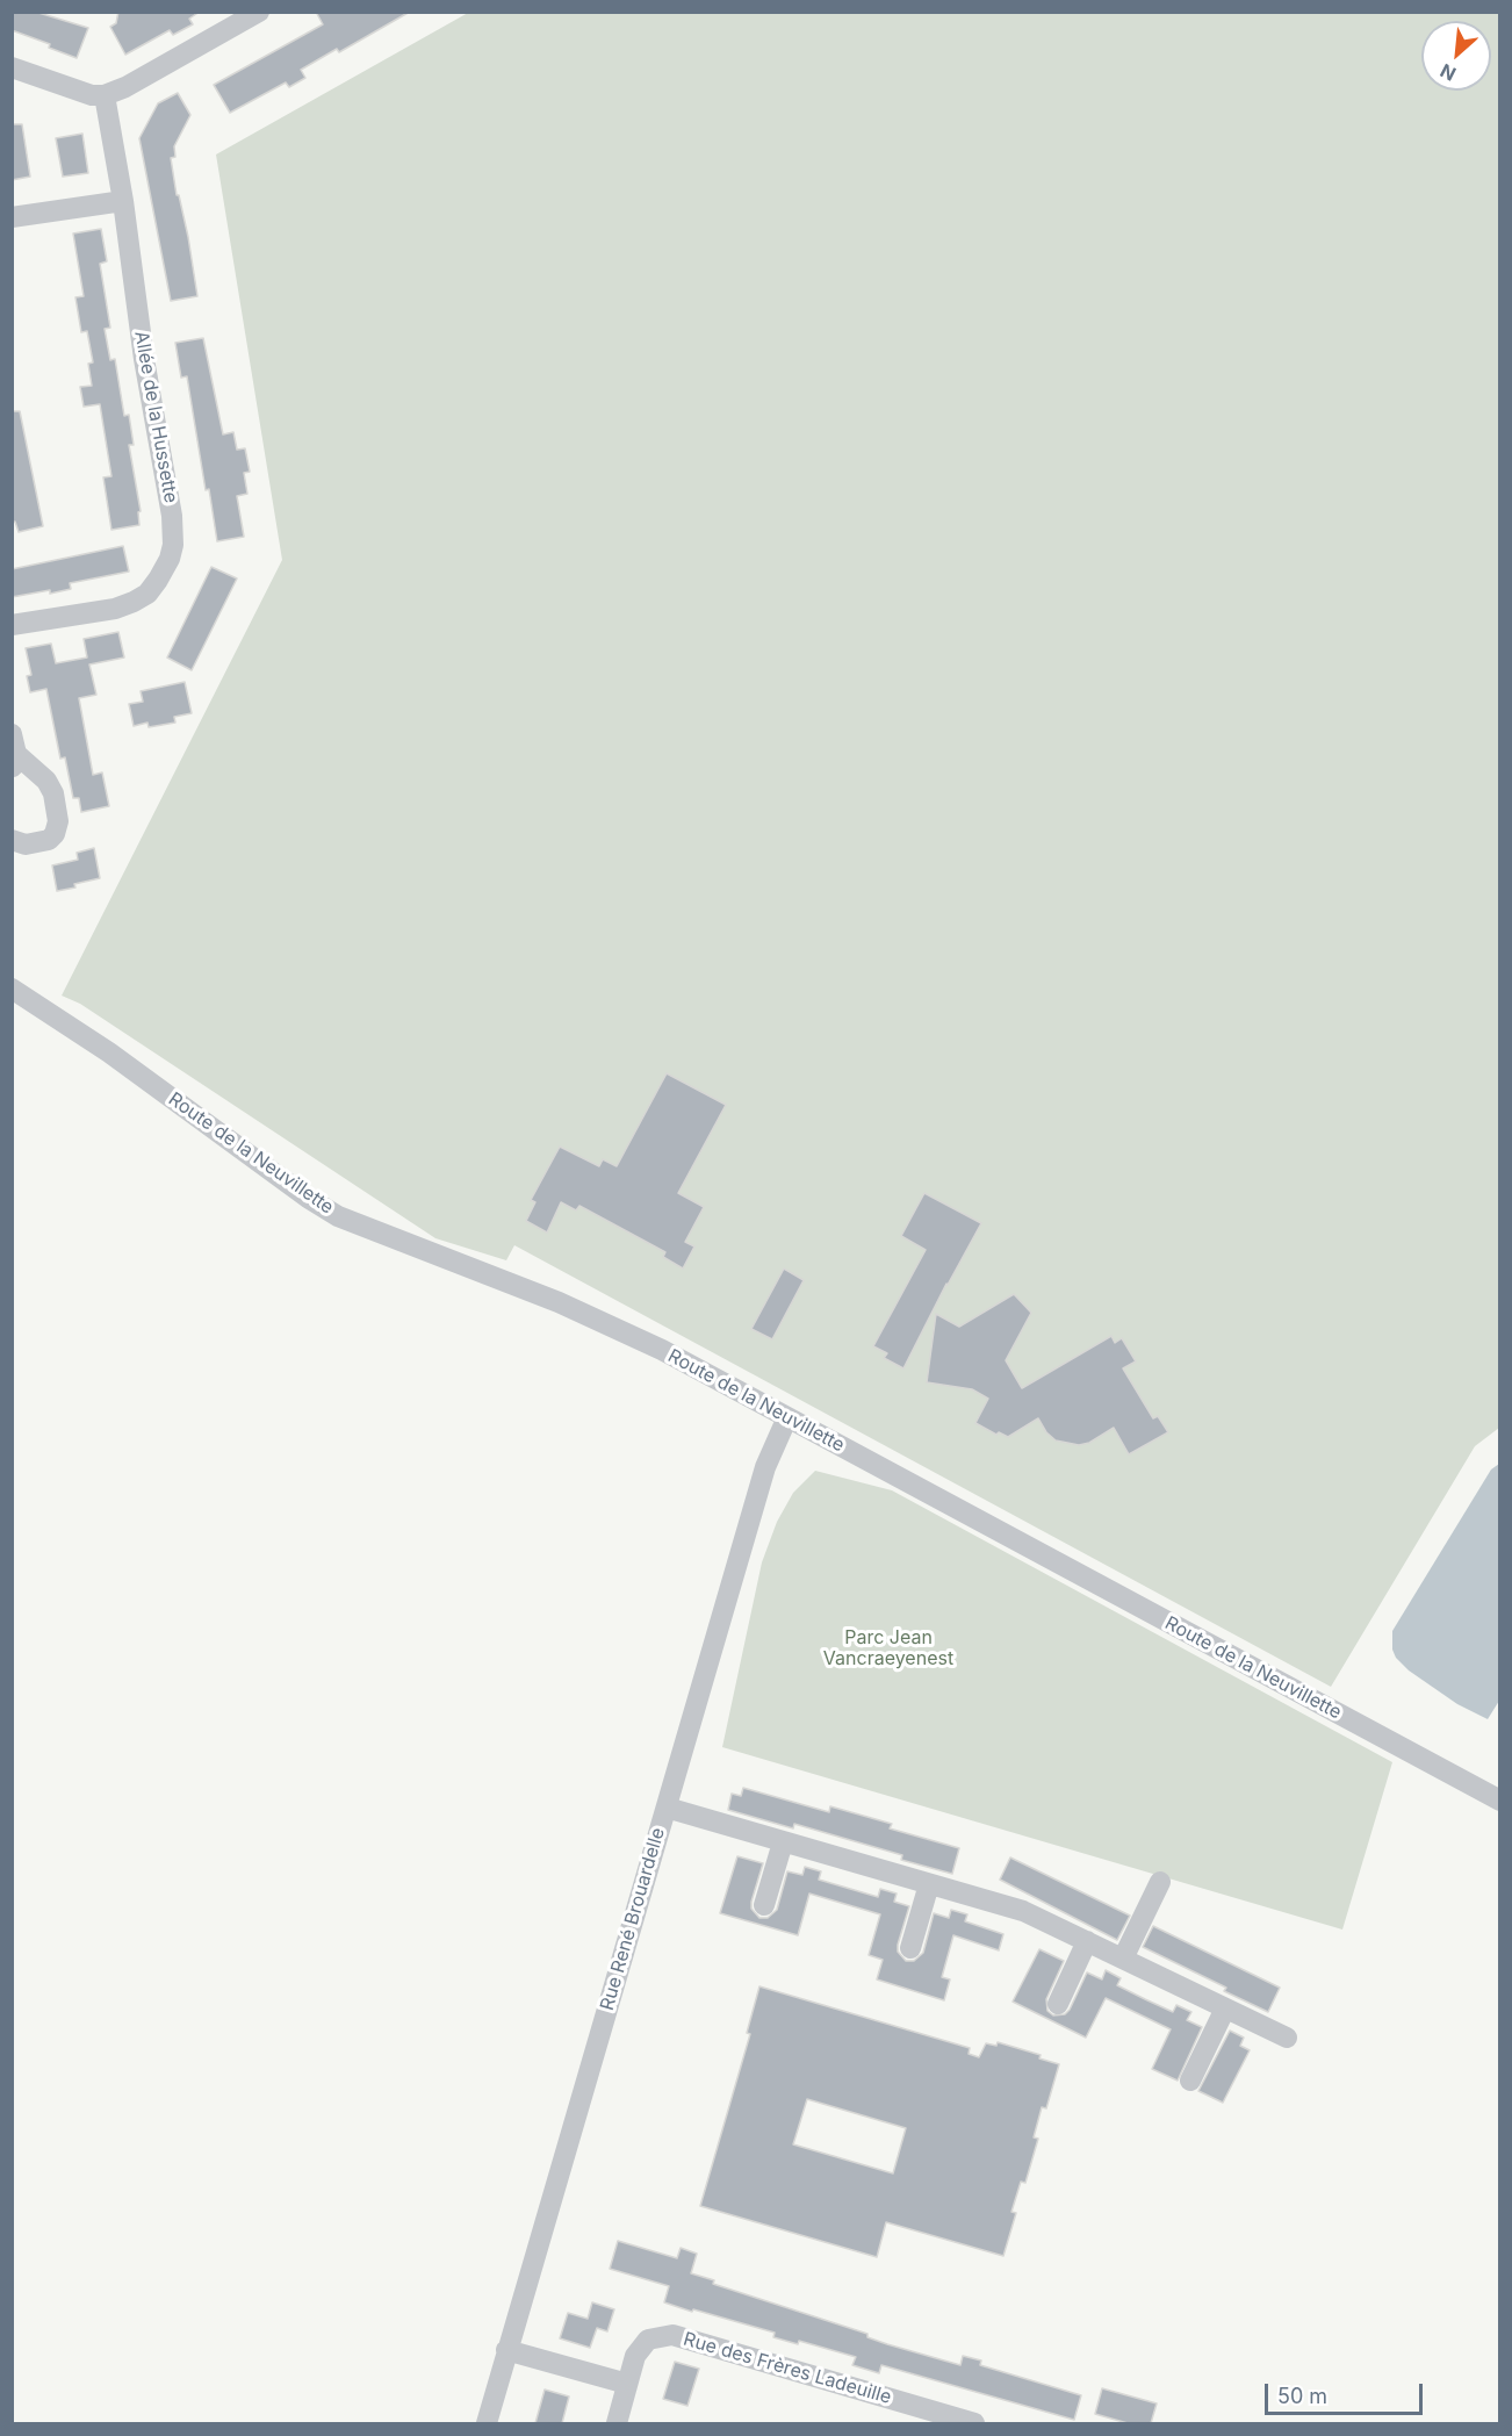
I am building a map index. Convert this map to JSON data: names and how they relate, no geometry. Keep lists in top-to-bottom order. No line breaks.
{"streets":{"street":["Allée de la Hussette","Route de la Neuvillette","Rue René Brouardelle","Rue des Frères Ladeuille"]},"crossings":[["Route de la Neuvillette","Rue René Brouardelle"]],"parks":["Parc Jean Vancraeyenest"],"scale_bar":"50 m","north":"bottom left"}
